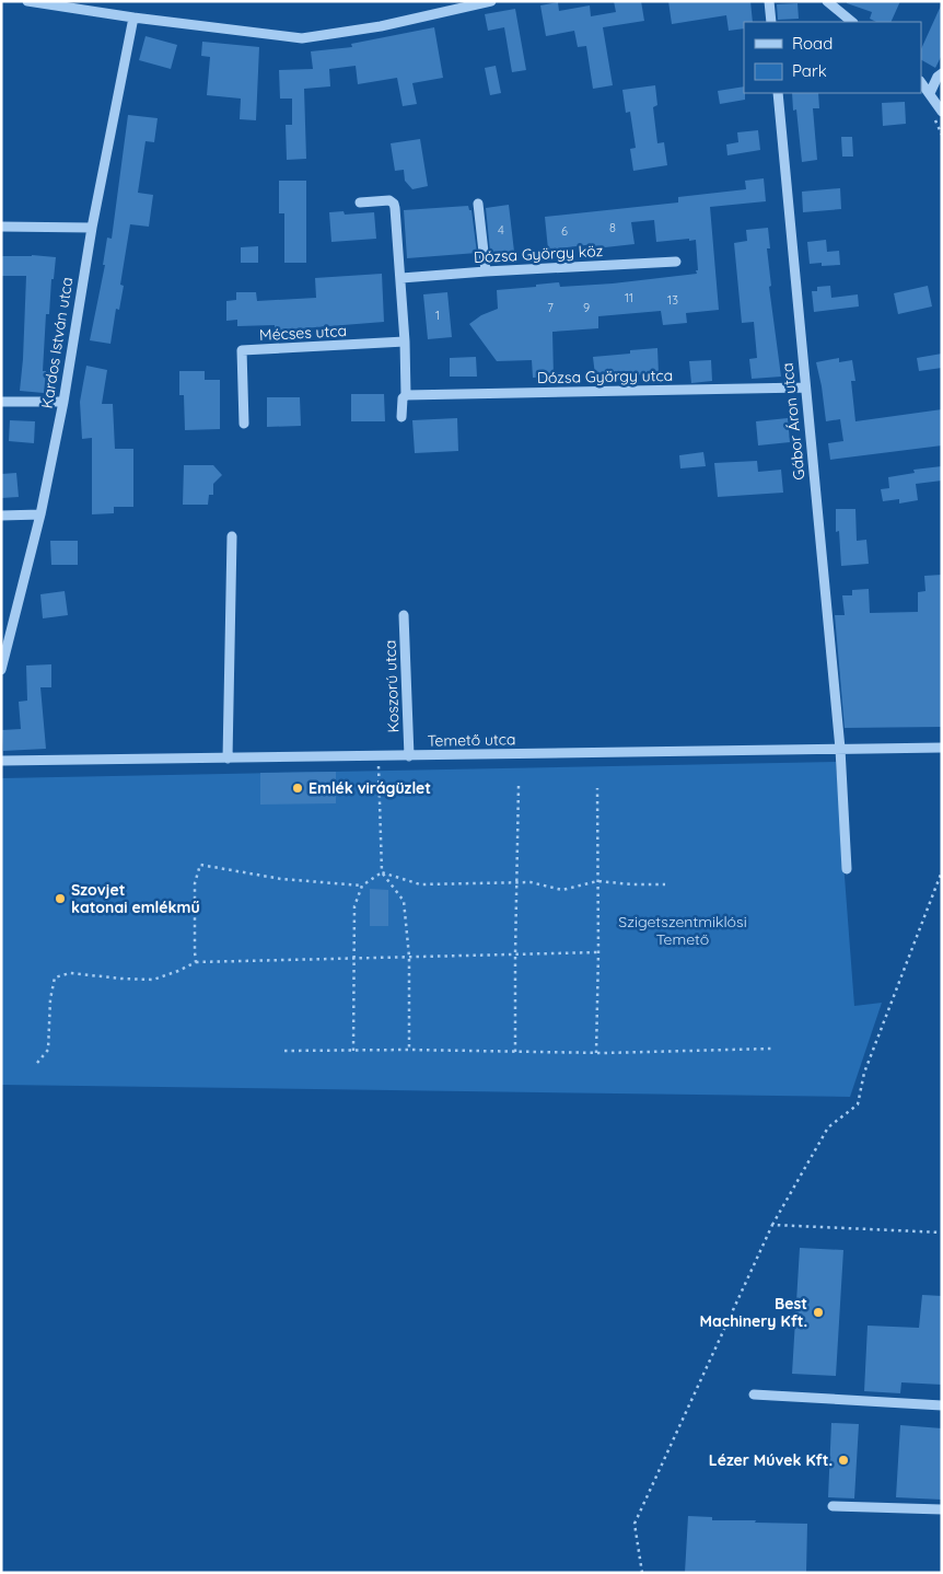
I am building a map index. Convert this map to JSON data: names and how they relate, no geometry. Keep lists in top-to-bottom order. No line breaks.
{"streets":{"street":["Dózsa György köz","Mécses utca","Kardos István utca","Dózsa György utca","Gábor Áron utca","Koszorú utca","Temető utca"]},"crossings":[["Dózsa György utca","Gábor Áron utca"],["Gábor Áron utca","Temető utca"],["Koszorú utca","Temető utca"]],"parks":["Szigetszentmiklósi Temető"],"places":["Emlék virágüzlet","Szovjet katonai emlékmű","Best Machinery Kft.","Lézer Múvek Kft."],"house_numbers":["8","4","6","11","13","7","9","1"],"legend":["Road","Park"]}
